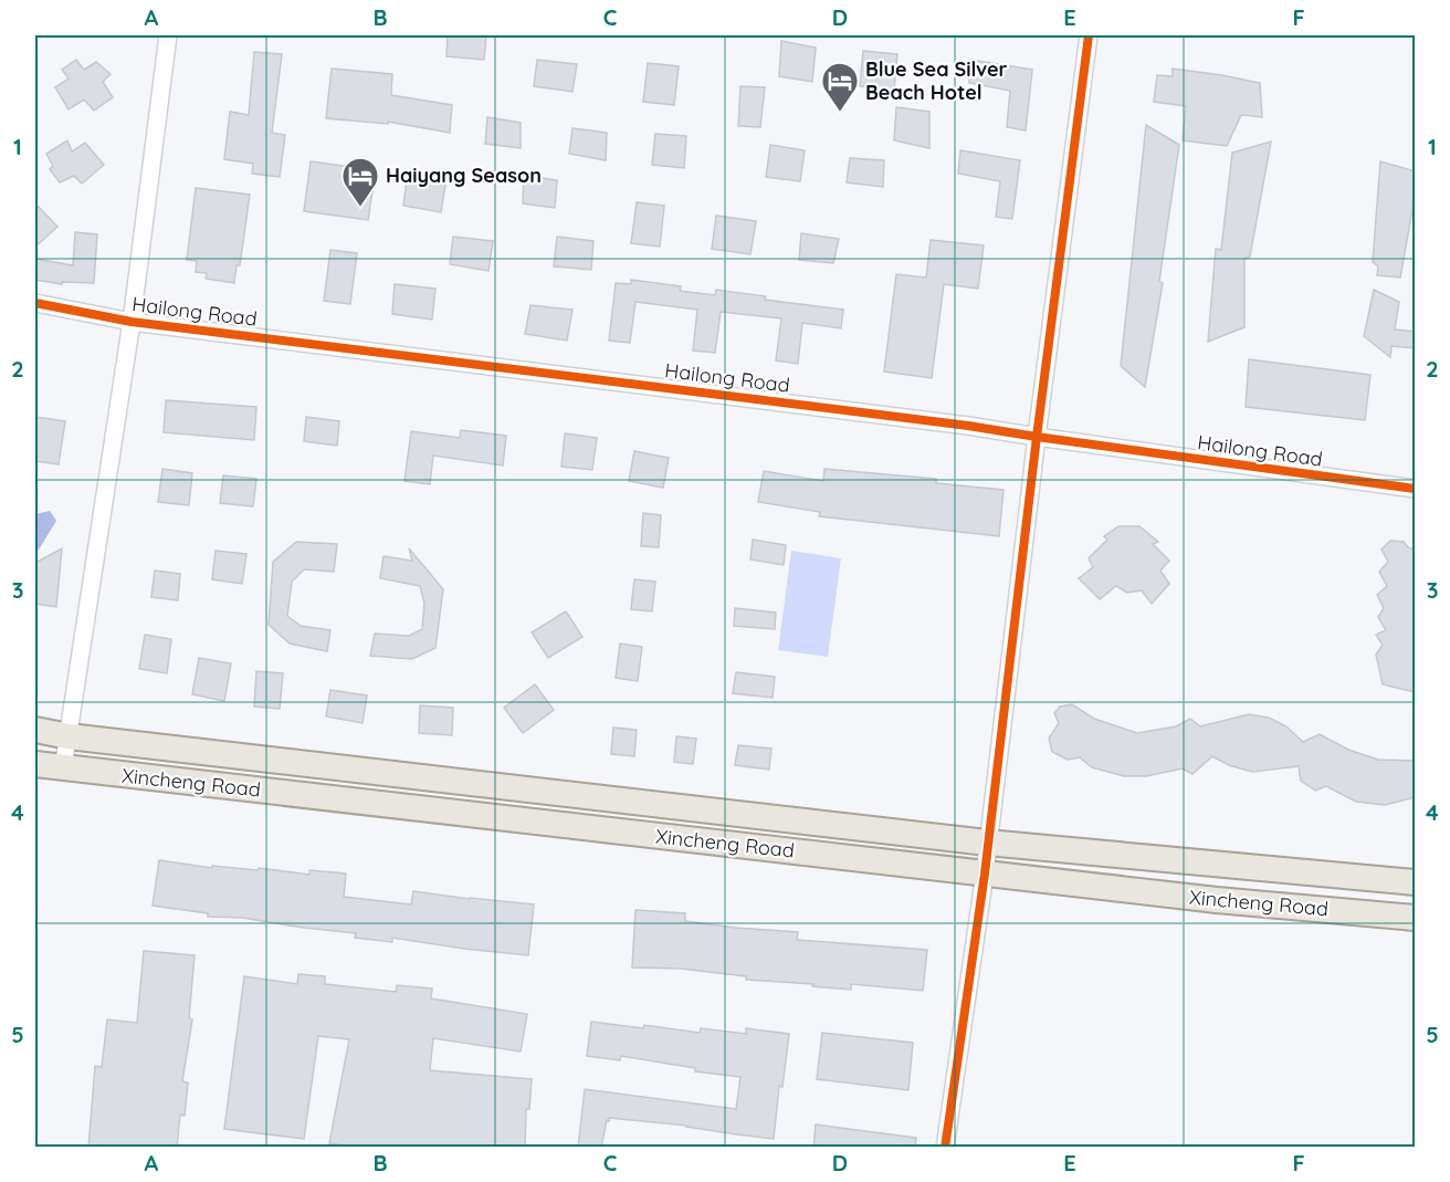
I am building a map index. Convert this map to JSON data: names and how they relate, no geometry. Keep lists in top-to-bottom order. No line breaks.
{"streets":{"main road":["Xincheng Road"],"street":["Hailong Road"]},"places":{"hotel":["Blue Sea Silver Beach Hotel","Haiyang Season"]},"grid":{"columns":["A","B","C","D","E","F"],"rows":["1","2","3","4","5"]}}
